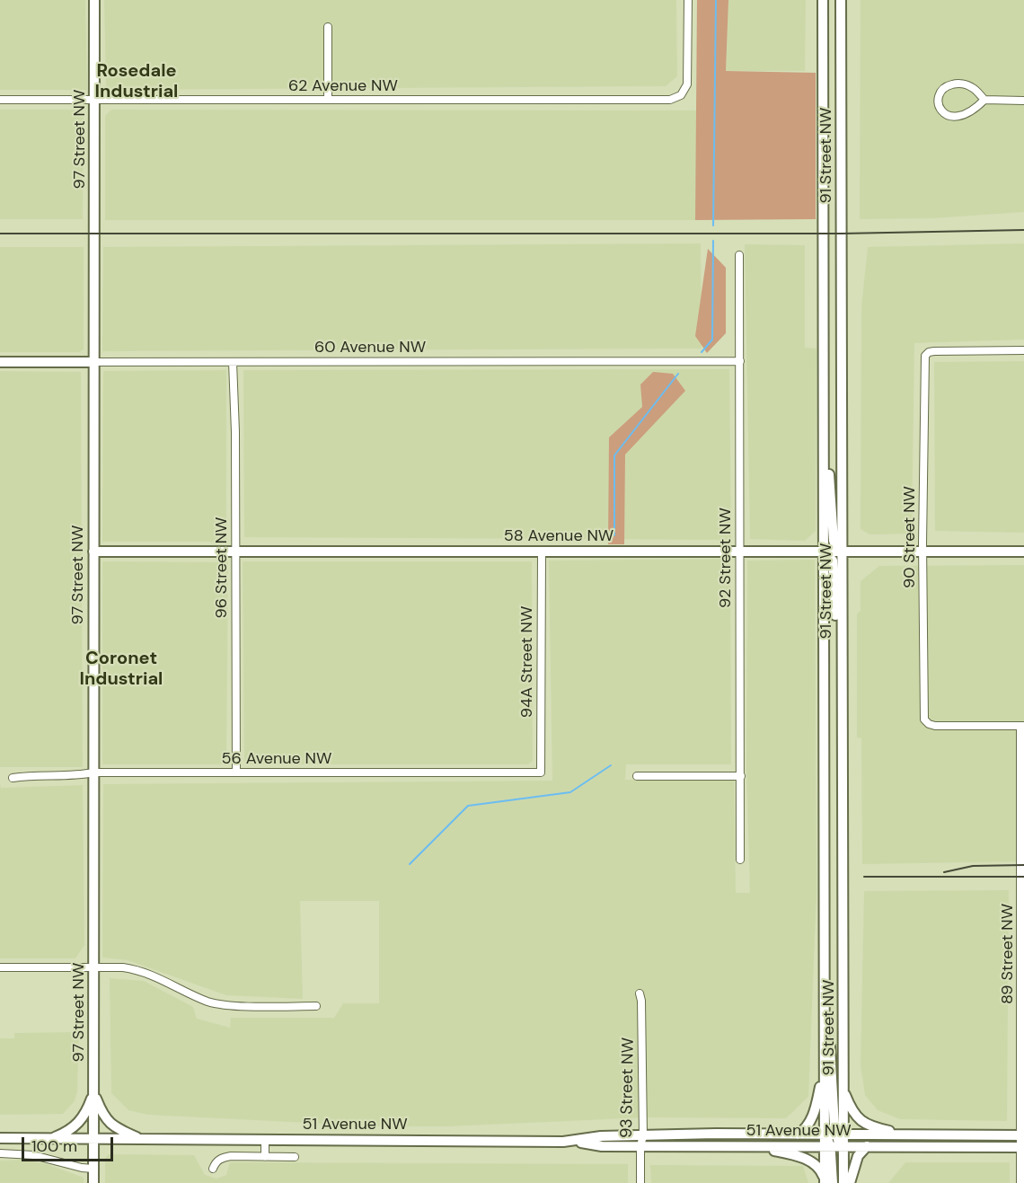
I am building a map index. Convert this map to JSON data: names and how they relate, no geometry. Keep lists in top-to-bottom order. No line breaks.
{"streets":{"main road":["97 Street NW","91 Street NW","60 Avenue NW","58 Avenue NW","51 Avenue NW"],"street":["62 Avenue NW","90 Street NW","92 Street NW","96 Street NW","94A Street NW","56 Avenue NW","89 Street NW","93 Street NW"]},"crossings":[["62 Avenue NW","97 Street NW"],["97 Street NW","60 Avenue NW"],["97 Street NW","58 Avenue NW"],["97 Street NW","56 Avenue NW"],["97 Street NW","51 Avenue NW"],["91 Street NW","58 Avenue NW"],["91 Street NW","51 Avenue NW"],["60 Avenue NW","92 Street NW"],["60 Avenue NW","96 Street NW"],["58 Avenue NW","90 Street NW"],["58 Avenue NW","92 Street NW"],["58 Avenue NW","96 Street NW"],["58 Avenue NW","94A Street NW"],["90 Street NW","89 Street NW"],["96 Street NW","56 Avenue NW"],["94A Street NW","56 Avenue NW"],["89 Street NW","51 Avenue NW"],["93 Street NW","51 Avenue NW"]],"districts":["Rosedale Industrial","Coronet Industrial"],"scale_bar":"100 m"}
